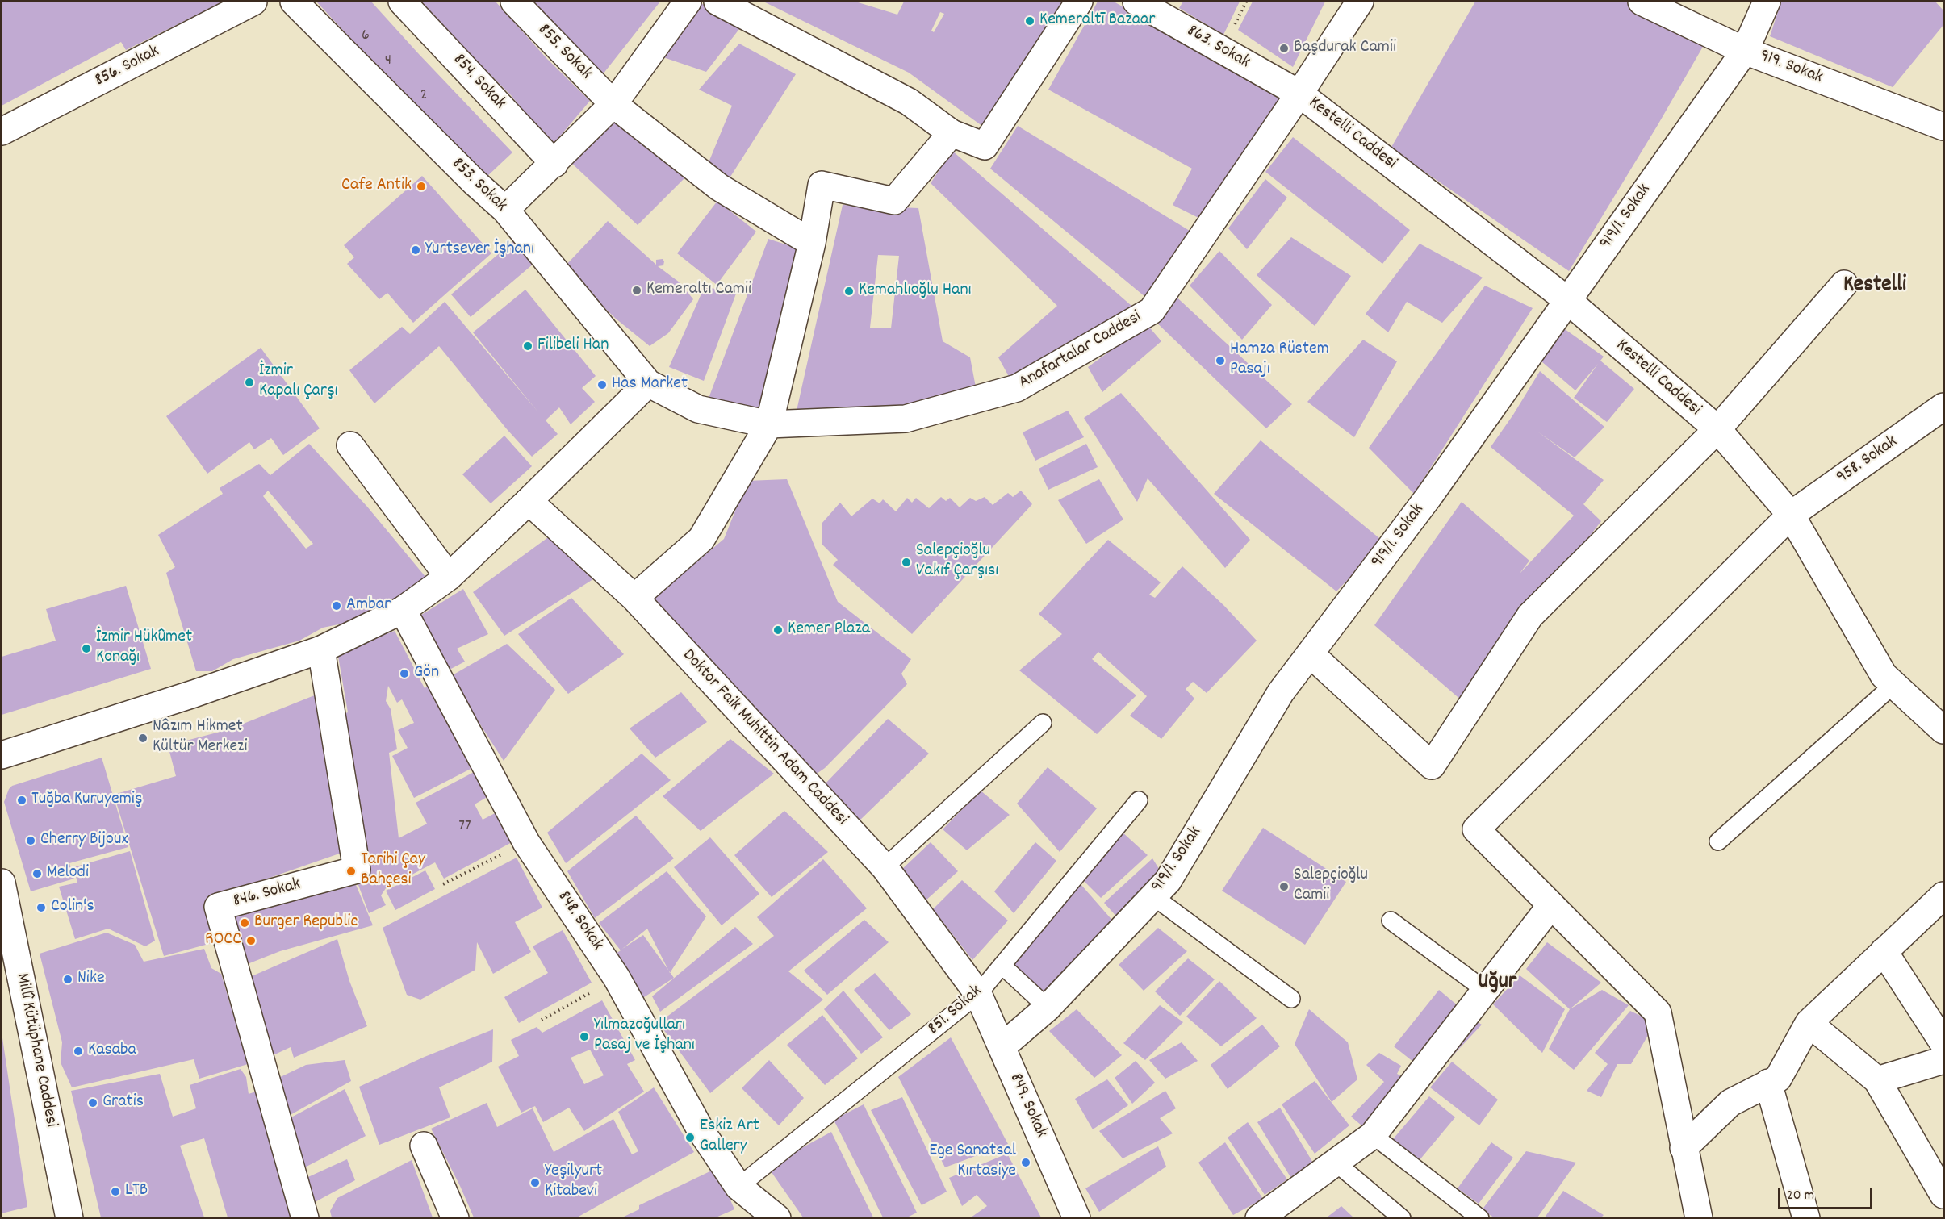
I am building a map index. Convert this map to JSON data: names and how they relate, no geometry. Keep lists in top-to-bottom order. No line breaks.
{"streets":{"street":["863. Sokak","855. Sokak","856. Sokak","919. Sokak","854. Sokak","Kestelli Caddesi","853. Sokak","919/1. Sokak","Anafartalar Caddesi","958. Sokak","Doktor Faik Muhittin Adam Caddesi","846. Sokak","848. Sokak","Millî Kütüphane Caddesi","849. Sokak"],"lane":["851. Sokak"]},"crossings":[["863. Sokak","Kestelli Caddesi"],["863. Sokak","Anafartalar Caddesi"],["919. Sokak","919/1. Sokak"],["Kestelli Caddesi","919/1. Sokak"],["Kestelli Caddesi","Anafartalar Caddesi"],["Kestelli Caddesi","958. Sokak"],["853. Sokak","Anafartalar Caddesi"],["919/1. Sokak","849. Sokak"],["Doktor Faik Muhittin Adam Caddesi","851. Sokak"],["Doktor Faik Muhittin Adam Caddesi","849. Sokak"],["848. Sokak","851. Sokak"],["851. Sokak","849. Sokak"]],"districts":["Kestelli","Uğur"],"places":["Kemeraltī Bazaar","Başdurak Camii","Cafe Antik","Yurtsever İşhanı","Kemeraltı Camii","Kemahlıoğlu Hanı","Filibeli Han","Hamza Rüstem Pasajı","İzmir Kapalı Çarşı","Has Market","Salepçioğlu Vakıf Çarşısı","Ambar","Kemer Plaza","İzmir Hükûmet Konağı","Gön","Nâzım Hikmet Kültür Merkezi","Tuğba Kuruyemiş","Cherry Bijoux","Tarihi Çay Bahçesi","Melodi","Salepçioğlu Camii","Colin's","Burger Republic","ROCC","Nike","Yılmazoğulları Pasaj ve İşhanı","Kasaba","Gratis","Eskiz Art Gallery","Ege Sanatsal Kırtasiye","Yeşilyurt Kitabevi","LTB"],"house_numbers":["6","4","2","77"],"scale_bar":"20 m"}
